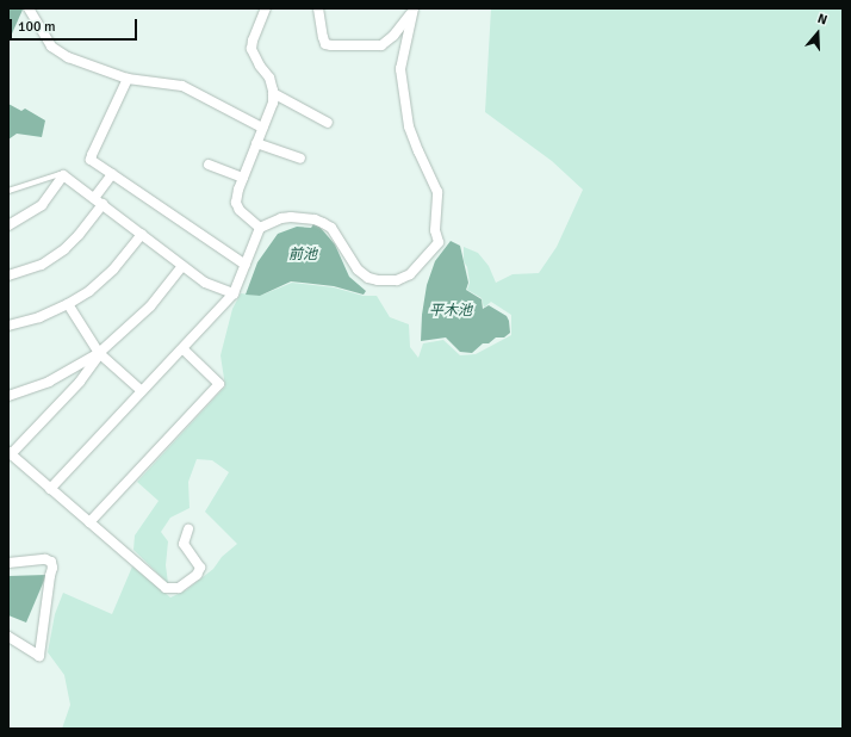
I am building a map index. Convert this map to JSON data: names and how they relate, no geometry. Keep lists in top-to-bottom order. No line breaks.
{"water":["前池","平木池"],"scale_bar":"100 m","north":"top"}
